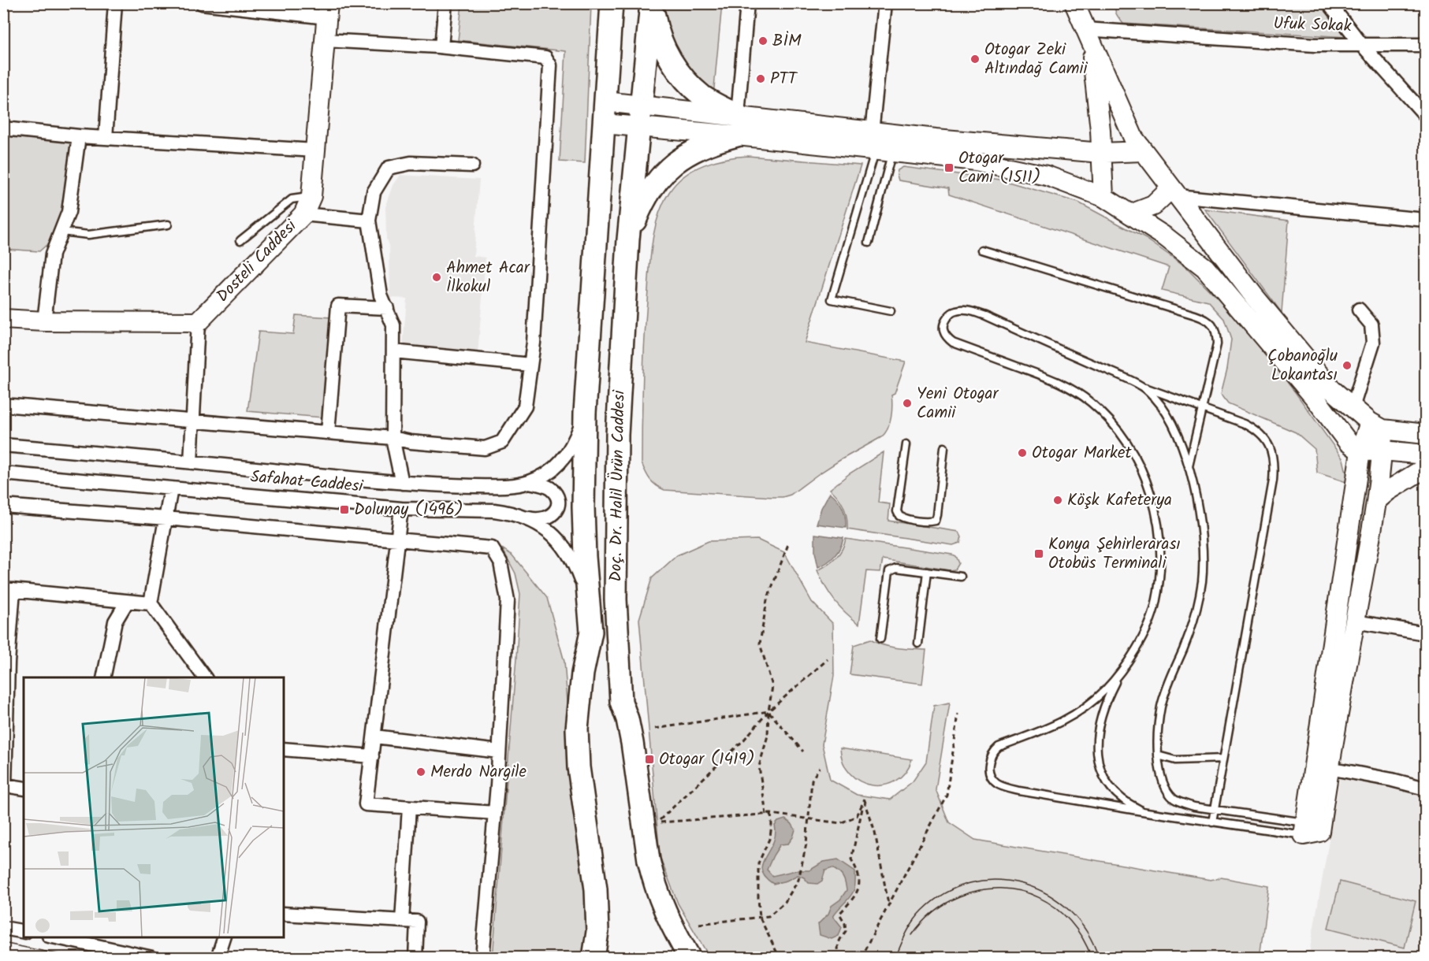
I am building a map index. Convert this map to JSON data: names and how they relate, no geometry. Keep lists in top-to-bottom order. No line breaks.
{"streets":{"main road":["Doç. Dr. Halil Ürün Caddesi"],"street":["Ufuk Sokak","Dosteli Caddesi","Safahat Caddesi"]},"crossings":[["Safahat Caddesi","Doç. Dr. Halil Ürün Caddesi"]],"places":{"other":["BİM","Otogar Zeki Altındağ Camii","PTT","Ahmet Acar İlkokul","Çobanoğlu Lokantası","Yeni Otogar Camii","Otogar Market","Köşk Kafeterya","Merdo Nargile"],"transit":["Otogar Cami (1511)","Dolunay (1496)","Konya Şehirlerarası Otobüs Terminali","Otogar (1419)"]}}
